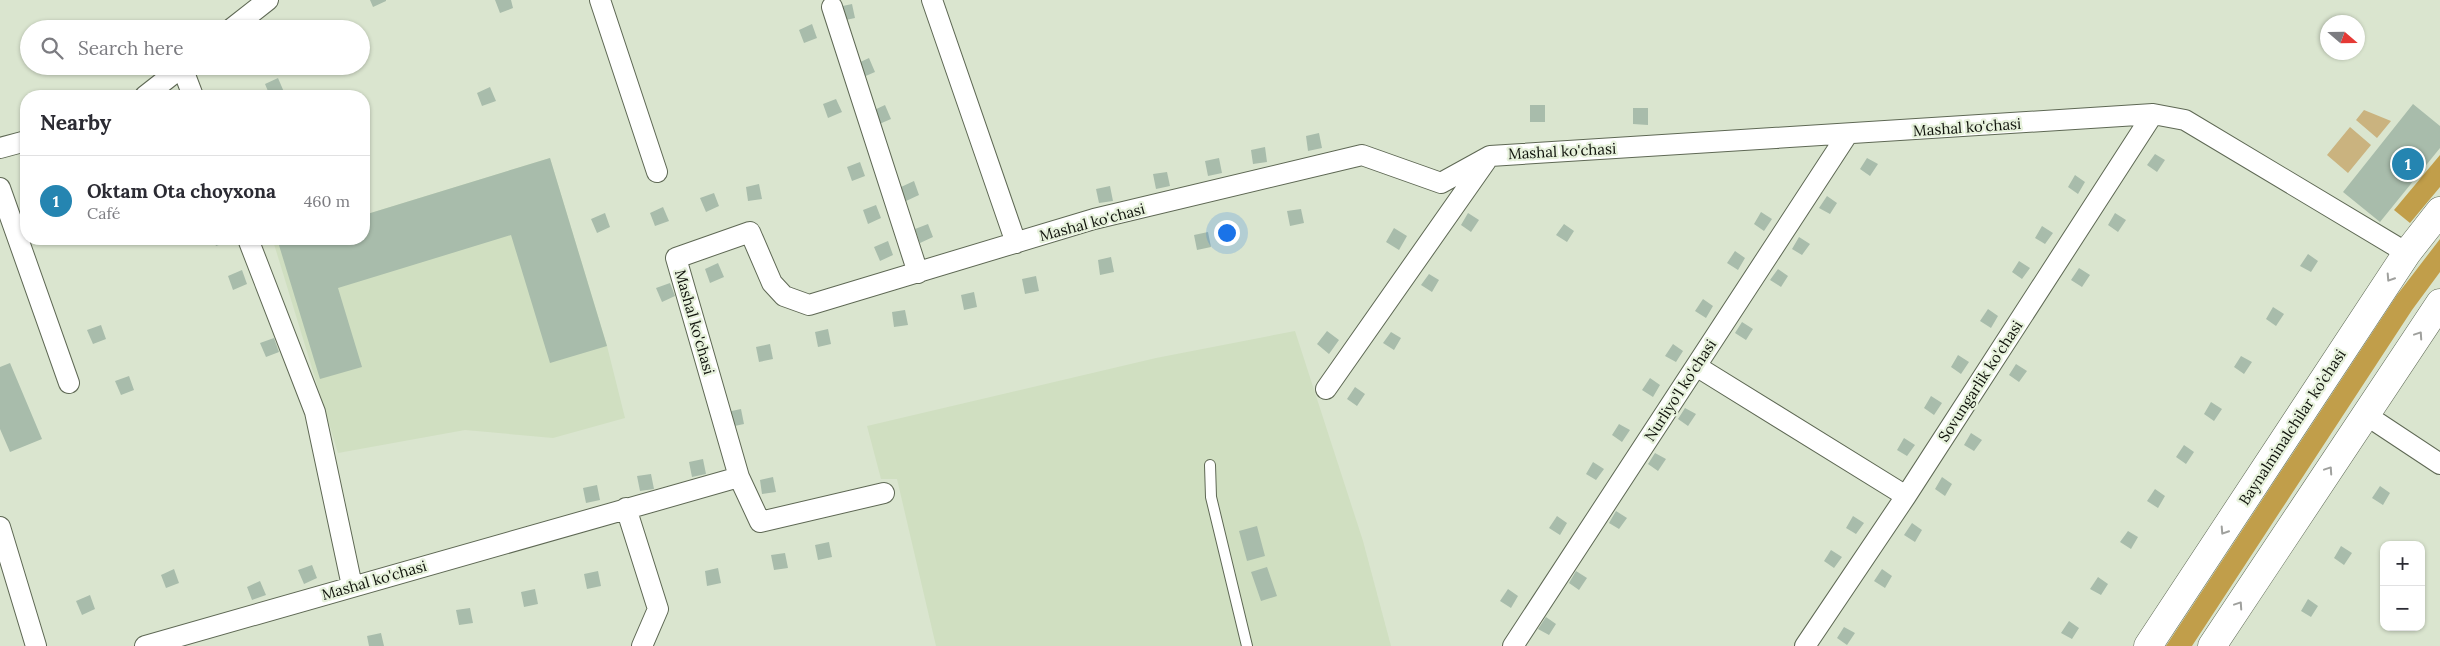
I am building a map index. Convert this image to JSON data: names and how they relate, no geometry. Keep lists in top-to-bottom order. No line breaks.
{"streets":{"main road":["Baynalminalchilar ko’chasi"],"street":["Mashal ko'chasi","Sovungarlik ko'chasi","Nurliyo'l ko'chasi"]},"crossings":[["Mashal ko'chasi","Sovungarlik ko'chasi"],["Mashal ko'chasi","Nurliyo'l ko'chasi"],["Mashal ko'chasi","Baynalminalchilar ko’chasi"]],"north":"right","page":{"search":"Search here","heading":"Nearby","pins":"1","list":[{"mark":"1","name":"Oktam Ota choyxona","note":"Café","value":"460 m"}],"map_buttons":["+","−"]}}
